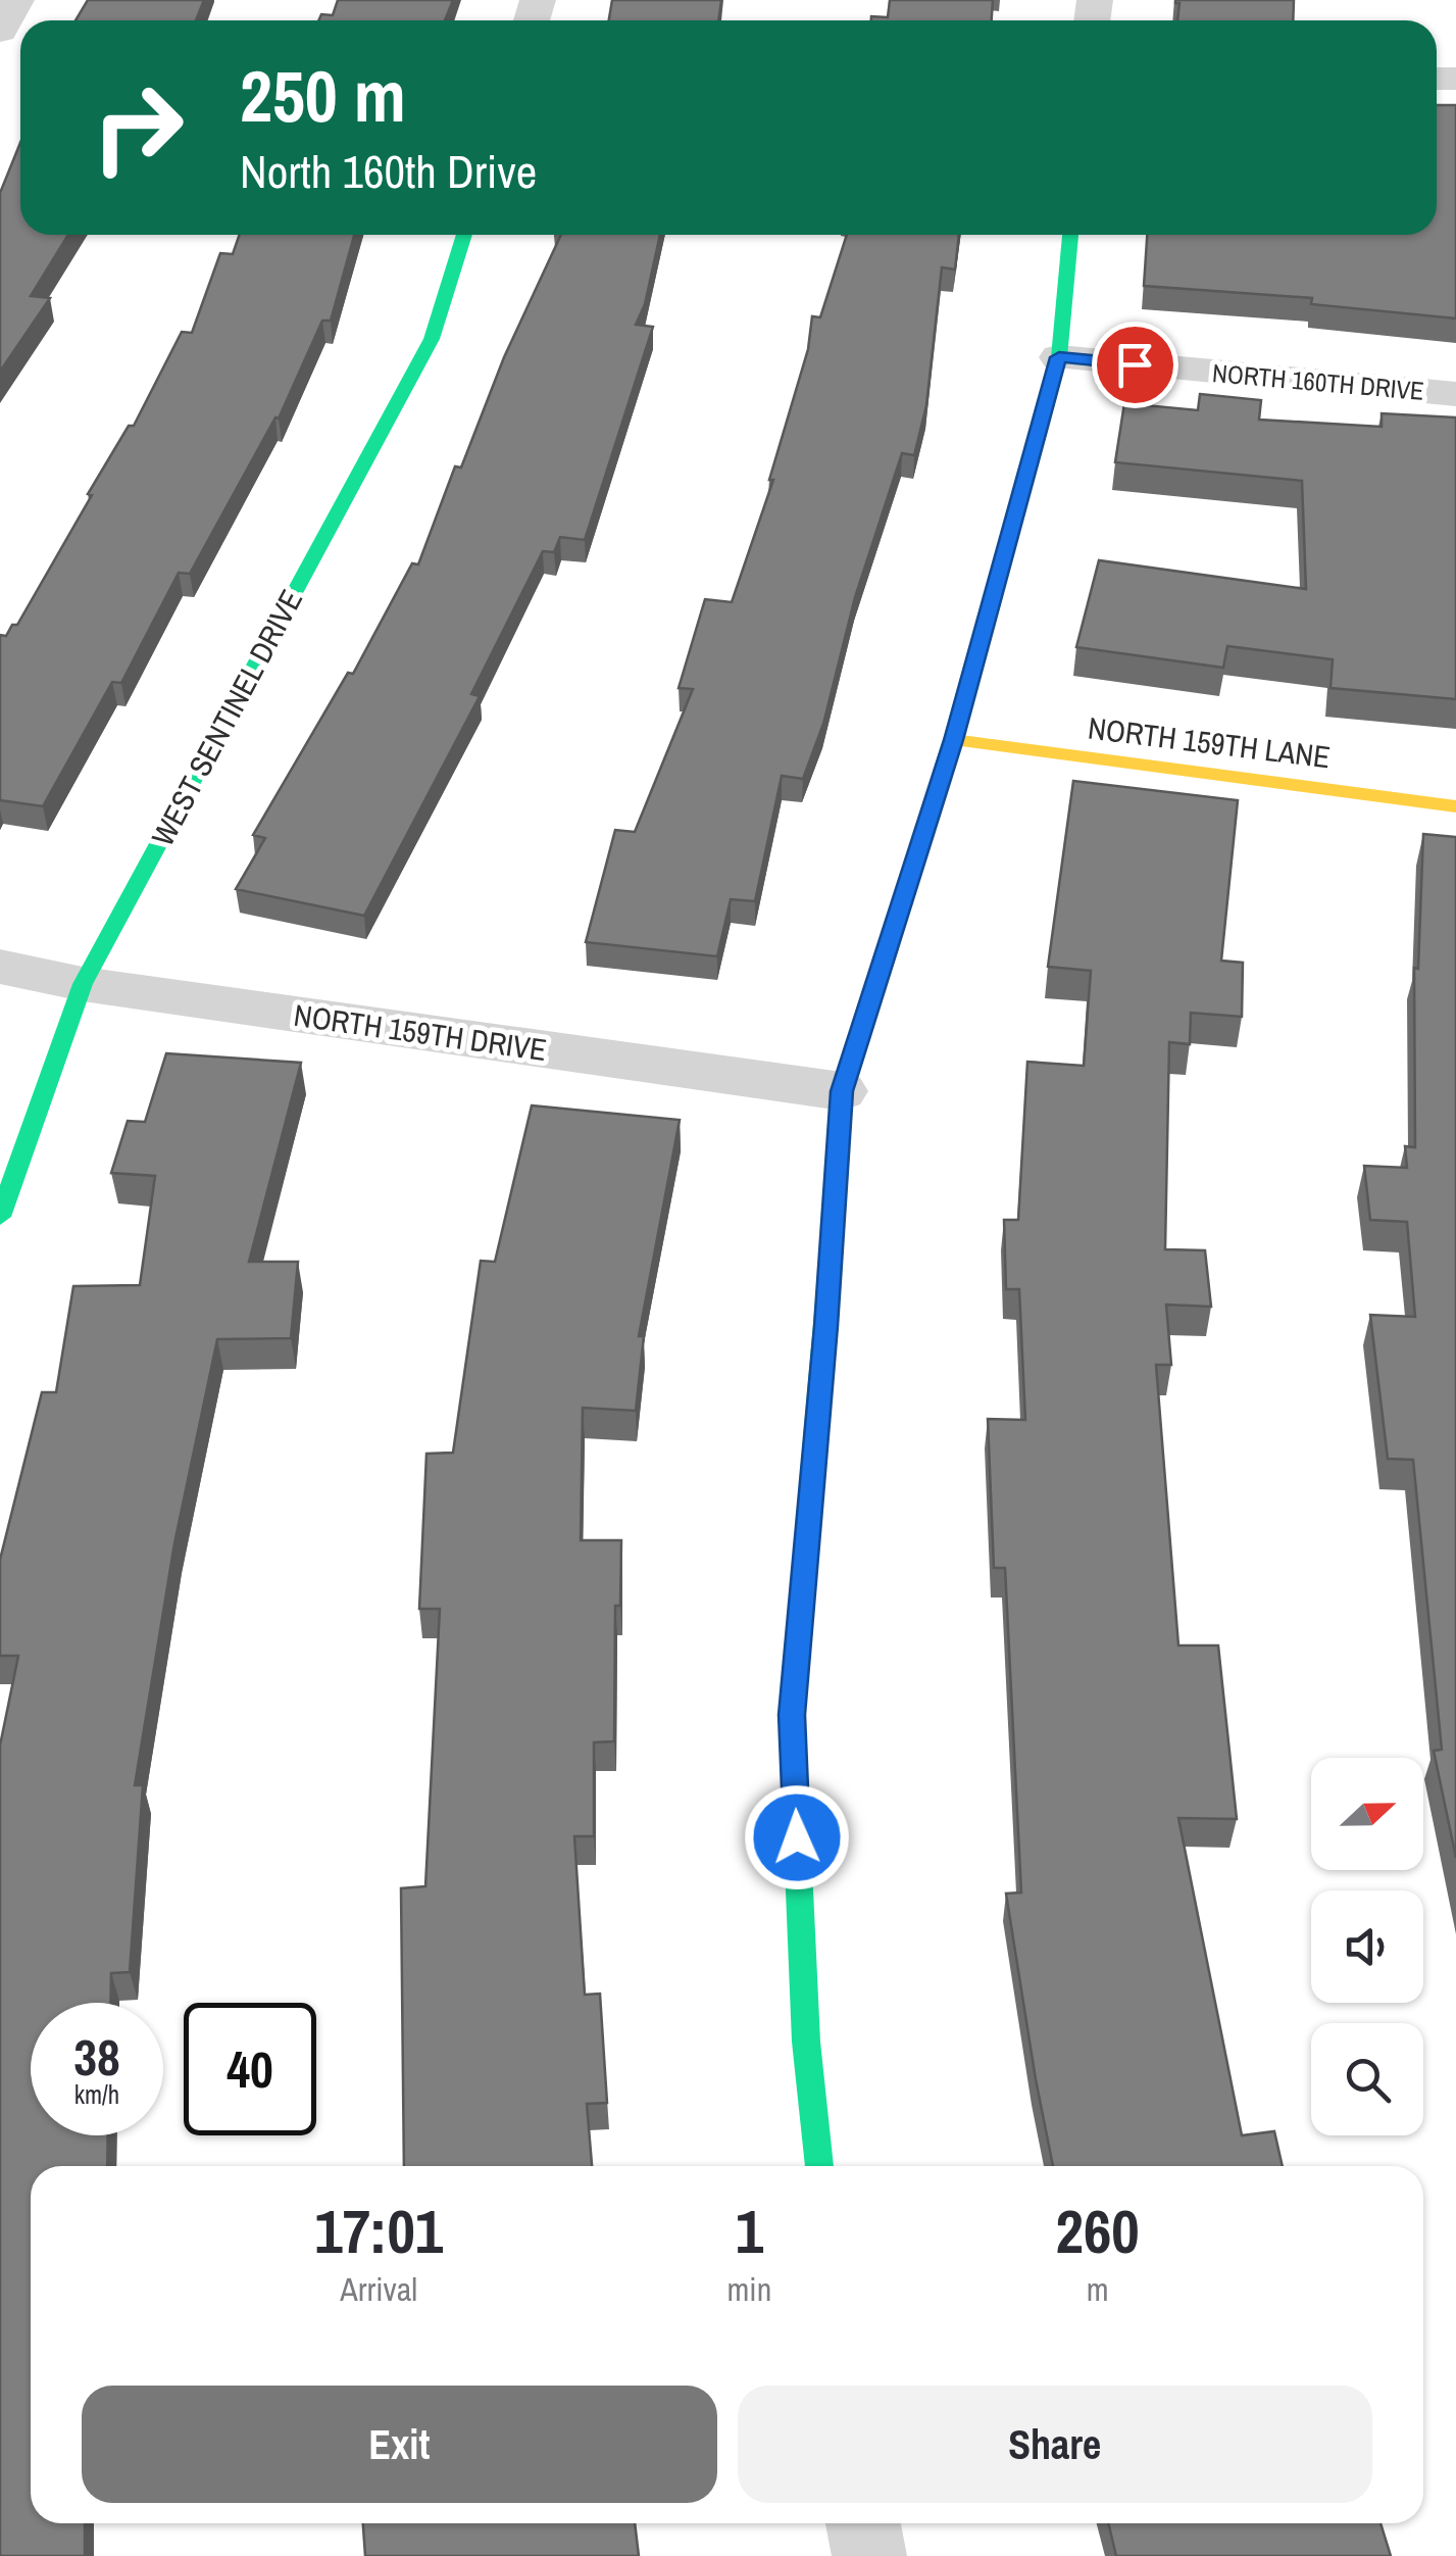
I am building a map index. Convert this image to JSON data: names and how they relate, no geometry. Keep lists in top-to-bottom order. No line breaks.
{"streets":{"street":["NORTH 160TH DRIVE","WEST SENTINEL DRIVE","NORTH 159TH LANE","NORTH 159TH DRIVE"]},"crossings":[["WEST SENTINEL DRIVE","NORTH 159TH DRIVE"]],"north":"right","page":{"turn":["250 m","North 160th Drive"],"speed":"38 km/h","limit":"40","eta":["17:01","Arrival","1","min","260","m"],"buttons":["Exit","Share"]}}
